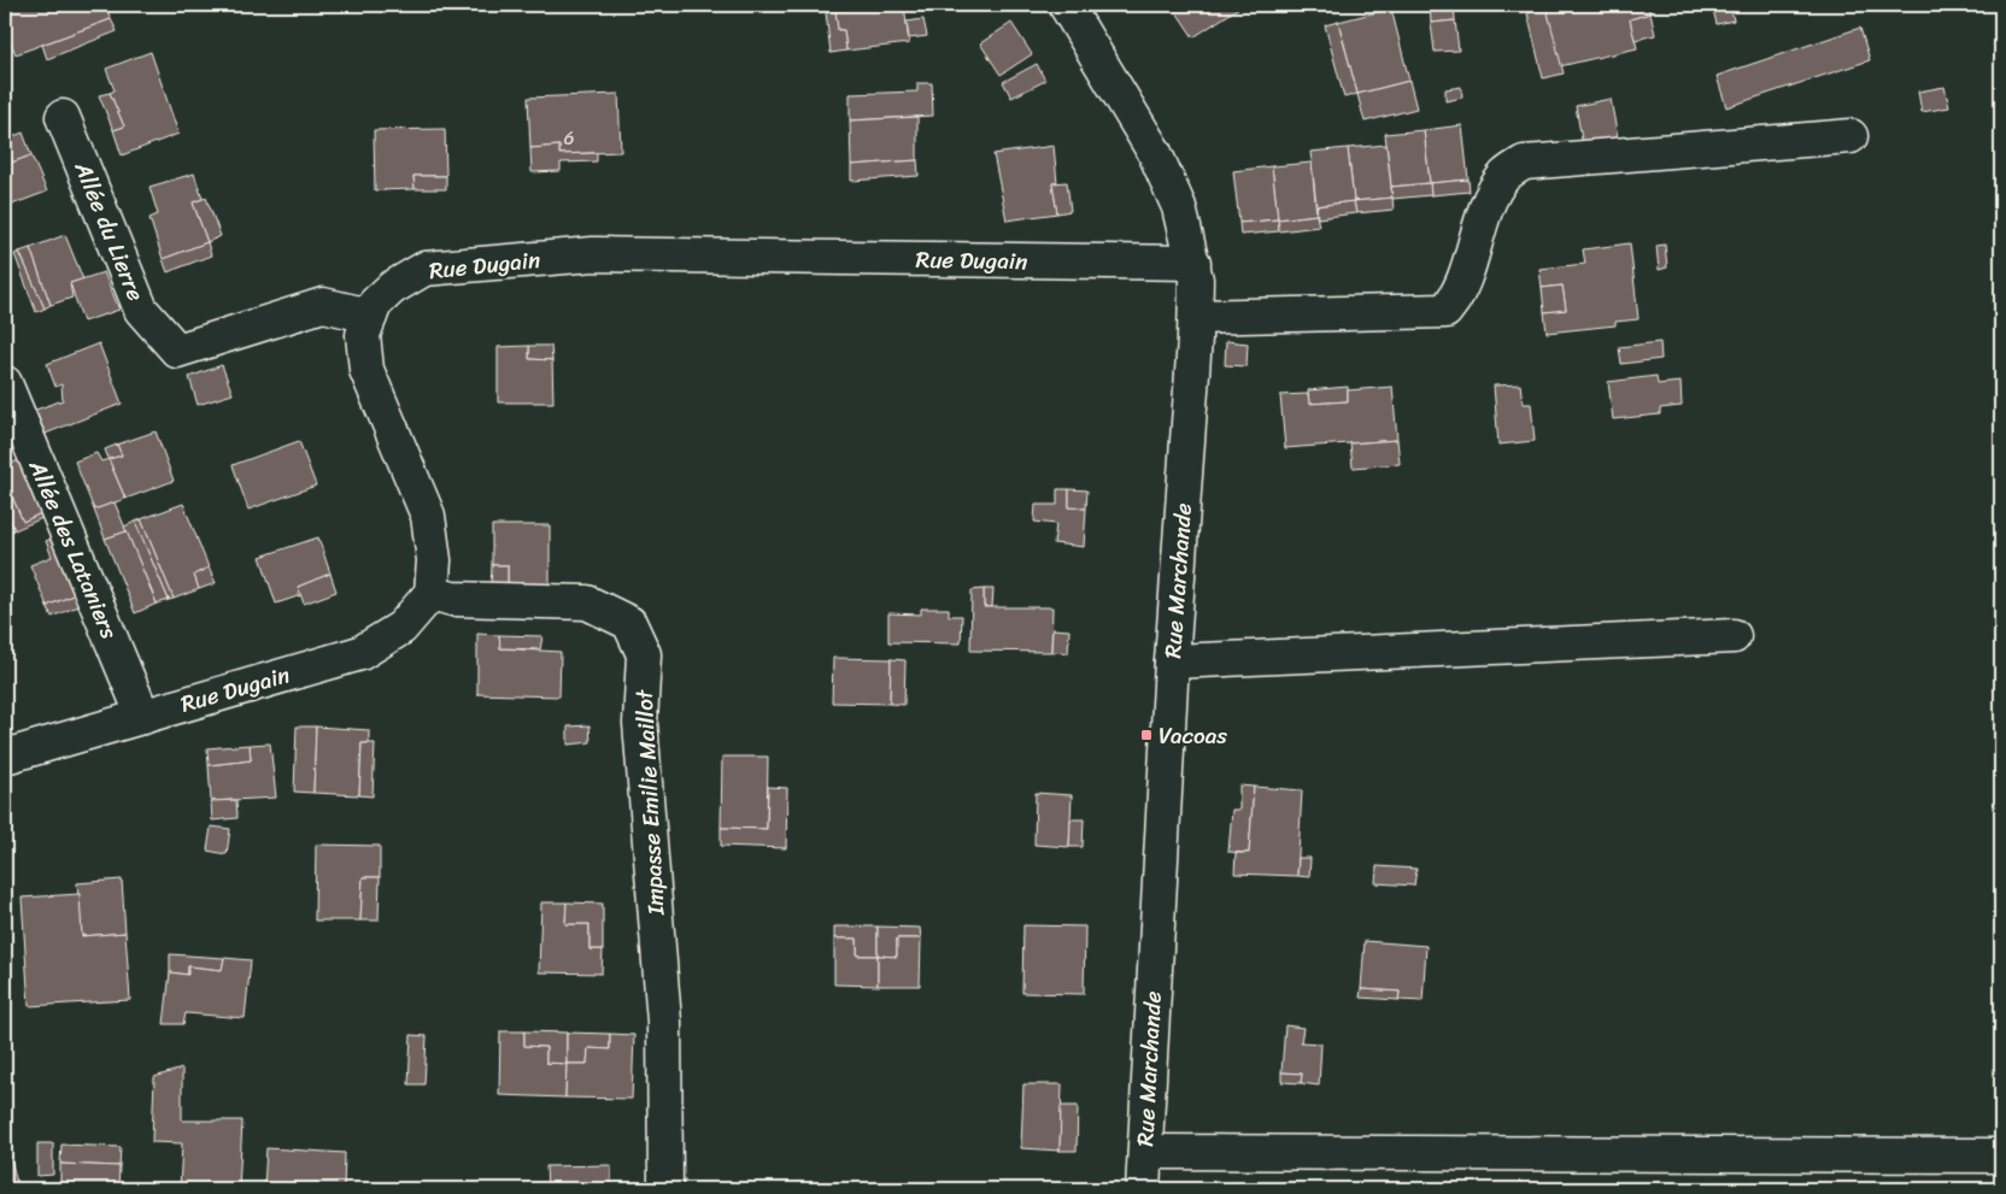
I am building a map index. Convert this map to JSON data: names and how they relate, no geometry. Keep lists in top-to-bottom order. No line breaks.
{"streets":{"street":["Allée du Lierre","Rue Dugain","Allée des Lataniers","Rue Marchande","Impasse Emilie Maillot"]},"crossings":[["Allée du Lierre","Rue Dugain"],["Rue Dugain","Allée des Lataniers"],["Rue Dugain","Rue Marchande"],["Rue Dugain","Impasse Emilie Maillot"]],"places":{"transit":["Vacoas"]},"house_numbers":["6"]}
